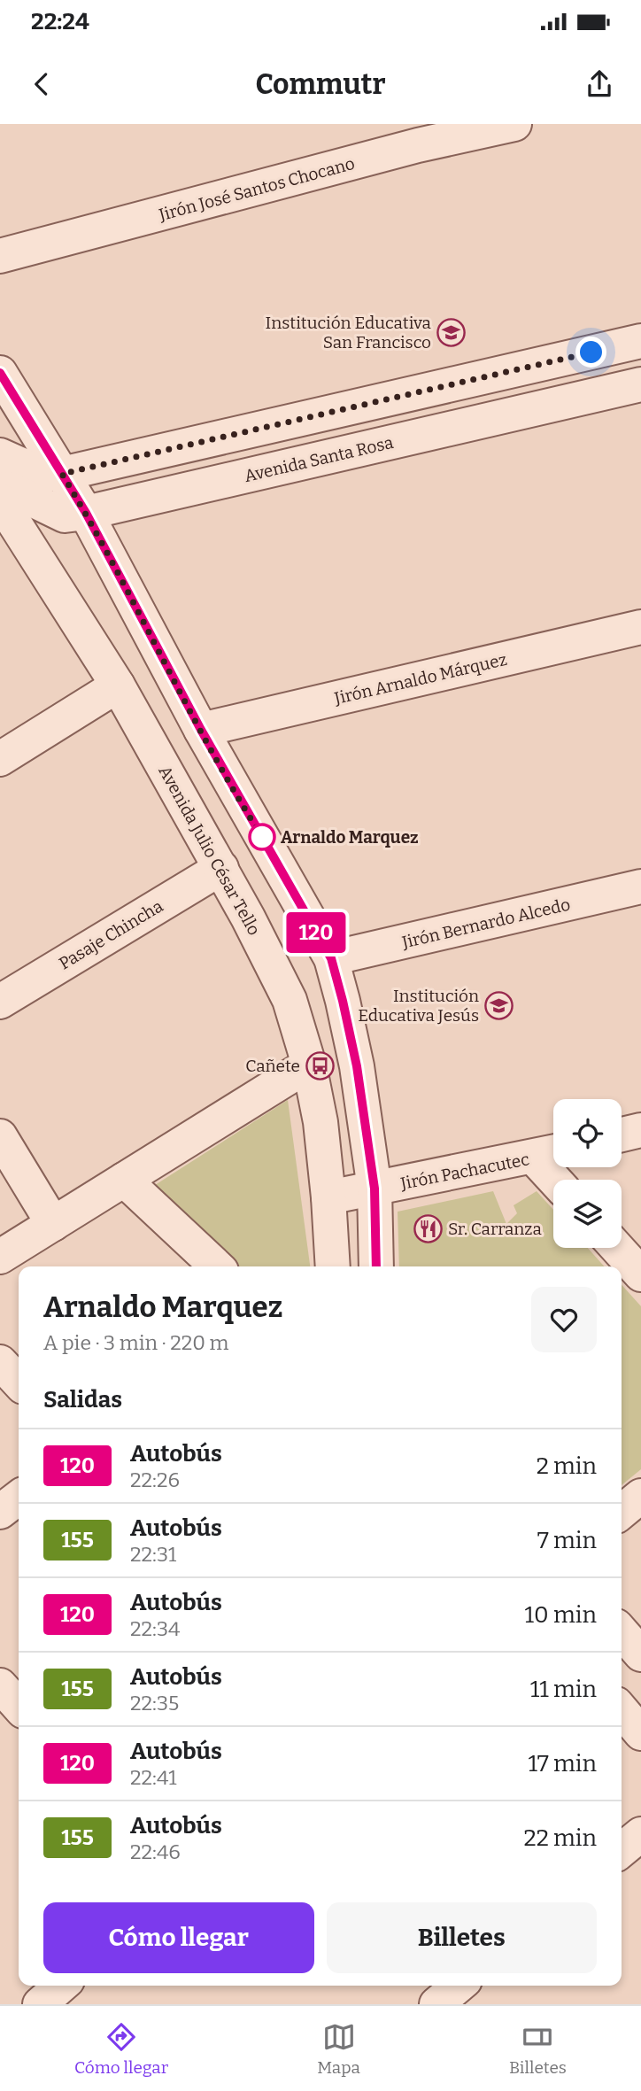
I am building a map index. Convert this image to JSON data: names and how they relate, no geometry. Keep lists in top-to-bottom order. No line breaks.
{"streets":{"street":["Jirón José Santos Chocano","Avenida Santa Rosa","Jirón Arnaldo Márquez","Avenida Julio César Tello","Jirón Bernardo Alcedo","Pasaje Chincha","Jirón Pachacutec"]},"crossings":[["Avenida Julio César Tello","Pasaje Chincha"],["Avenida Julio César Tello","Jirón Pachacutec"]],"places":{"school or university":["Institución Educativa San Francisco","Institución Educativa Jesús"],"other":["Arnaldo Marquez"],"bus stop":["Cañete"],"restaurant":["Sr. Carranza"]},"lines":["bus line 120"],"page":{"status":"22:24","header":"Commutr","on_map":"120","heading":[["Arnaldo Marquez","A pie · 3 min · 220 m"],"Salidas"],"list":[{"mark":"120","name":"Autobús","note":"22:26","value":"2 min"},{"mark":"155","name":"Autobús","note":"22:31","value":"7 min"},{"mark":"120","name":"Autobús","note":"22:34","value":"10 min"},{"mark":"155","name":"Autobús","note":"22:35","value":"11 min"},{"mark":"120","name":"Autobús","note":"22:41","value":"17 min"},{"mark":"155","name":"Autobús","note":"22:46","value":"22 min"}],"buttons":["Cómo llegar","Billetes"],"tabs":["Cómo llegar","Mapa","Billetes"]}}
